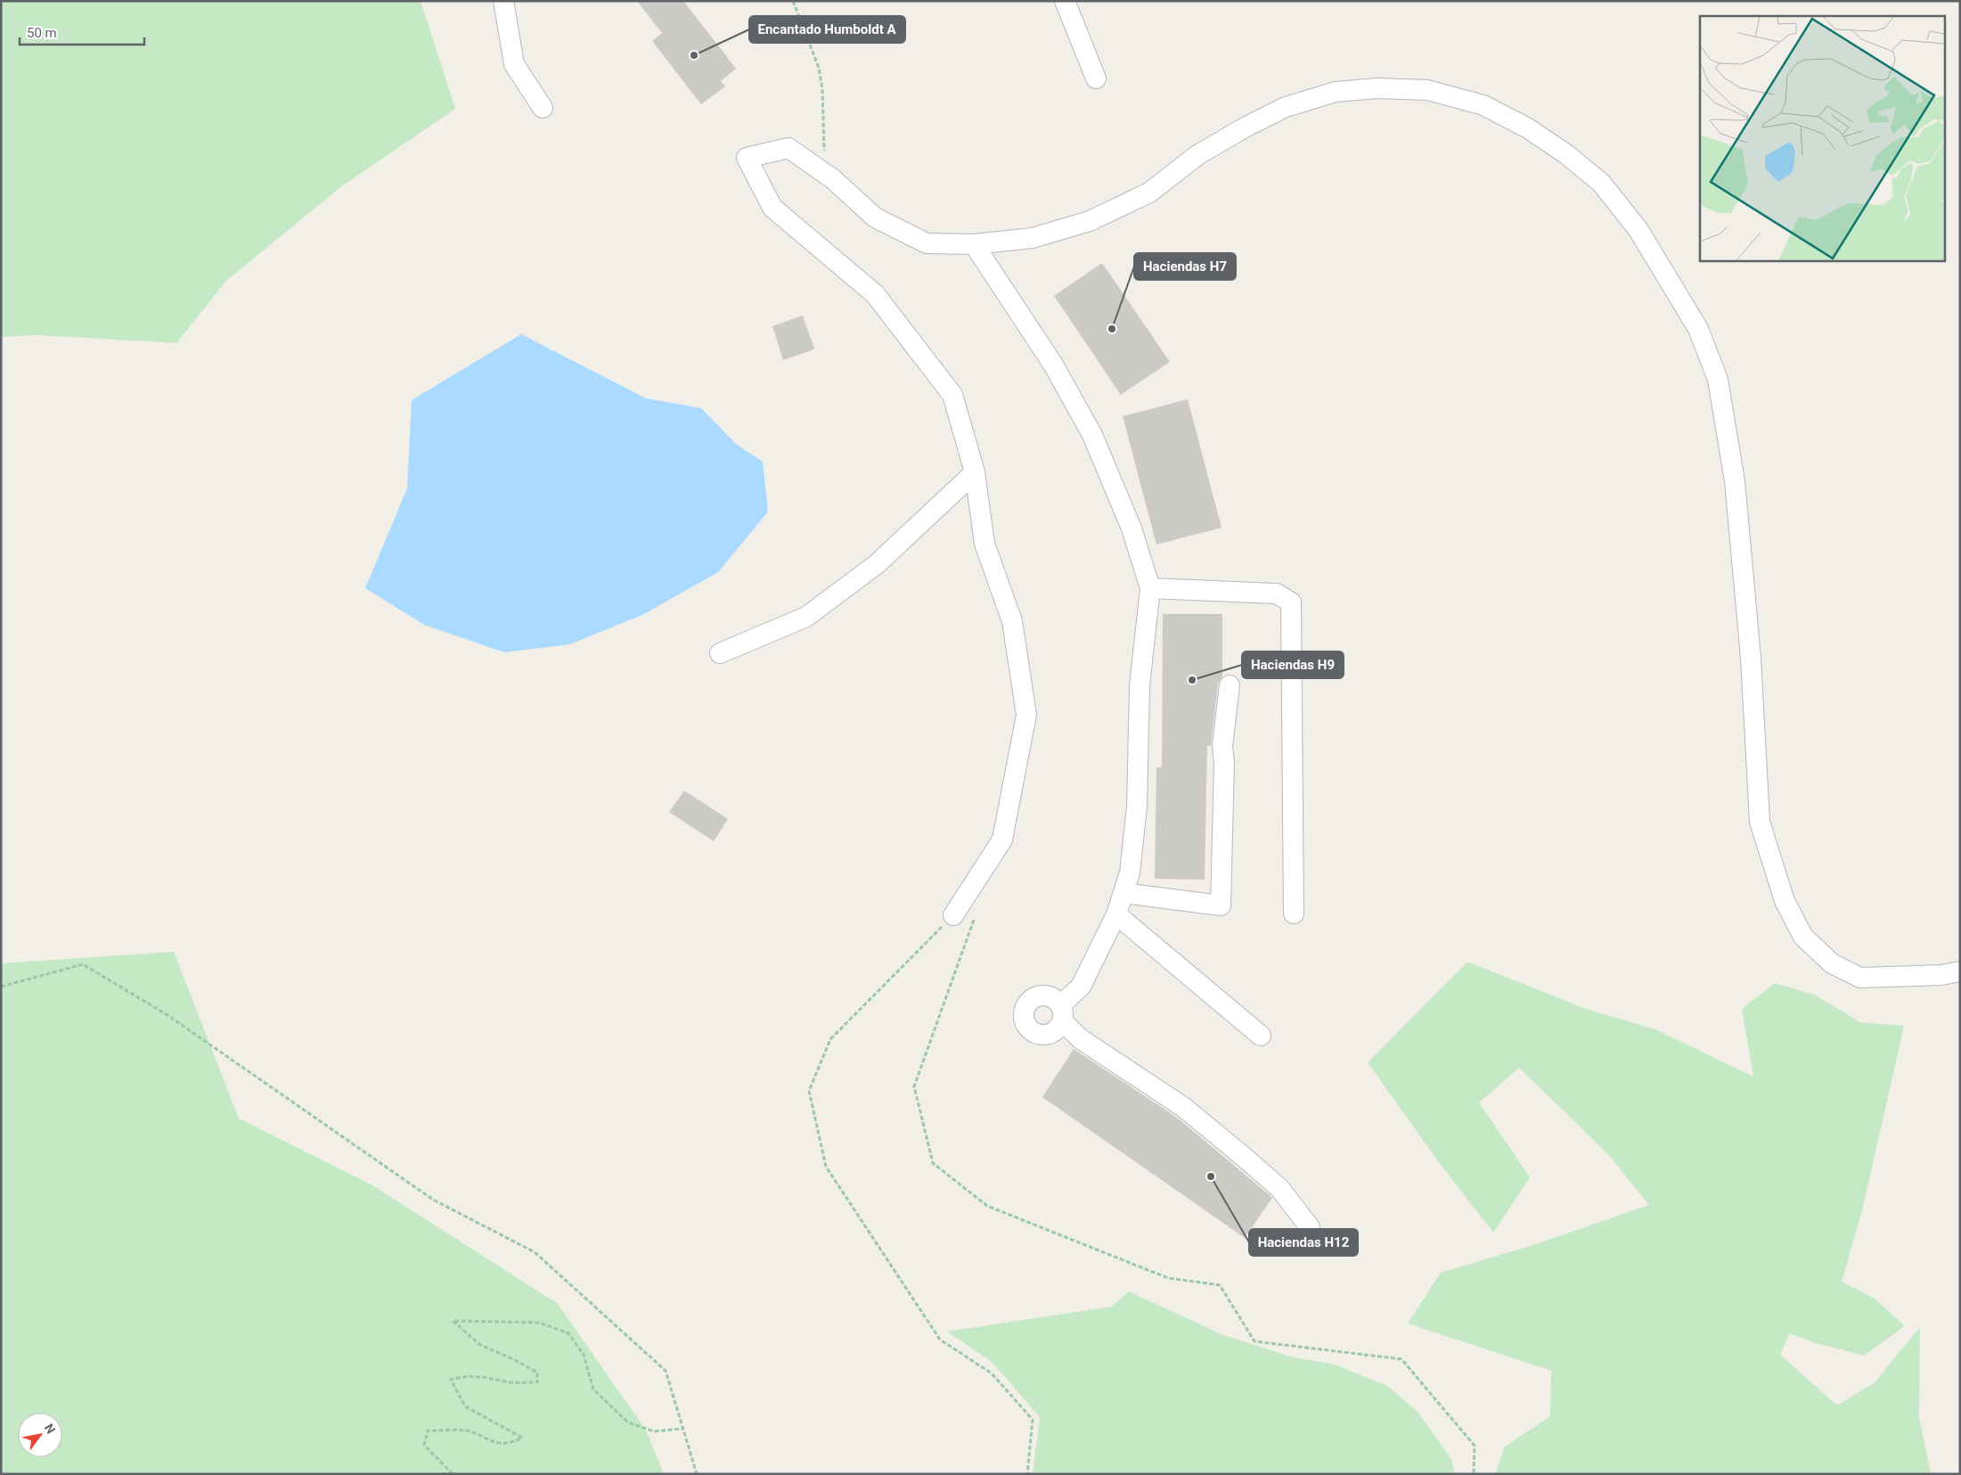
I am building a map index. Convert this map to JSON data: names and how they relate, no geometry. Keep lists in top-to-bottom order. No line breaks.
{"places":["Encantado Humboldt A","Haciendas H7","Haciendas H9","Haciendas H12"],"scale_bar":"50 m","north":"top right"}
